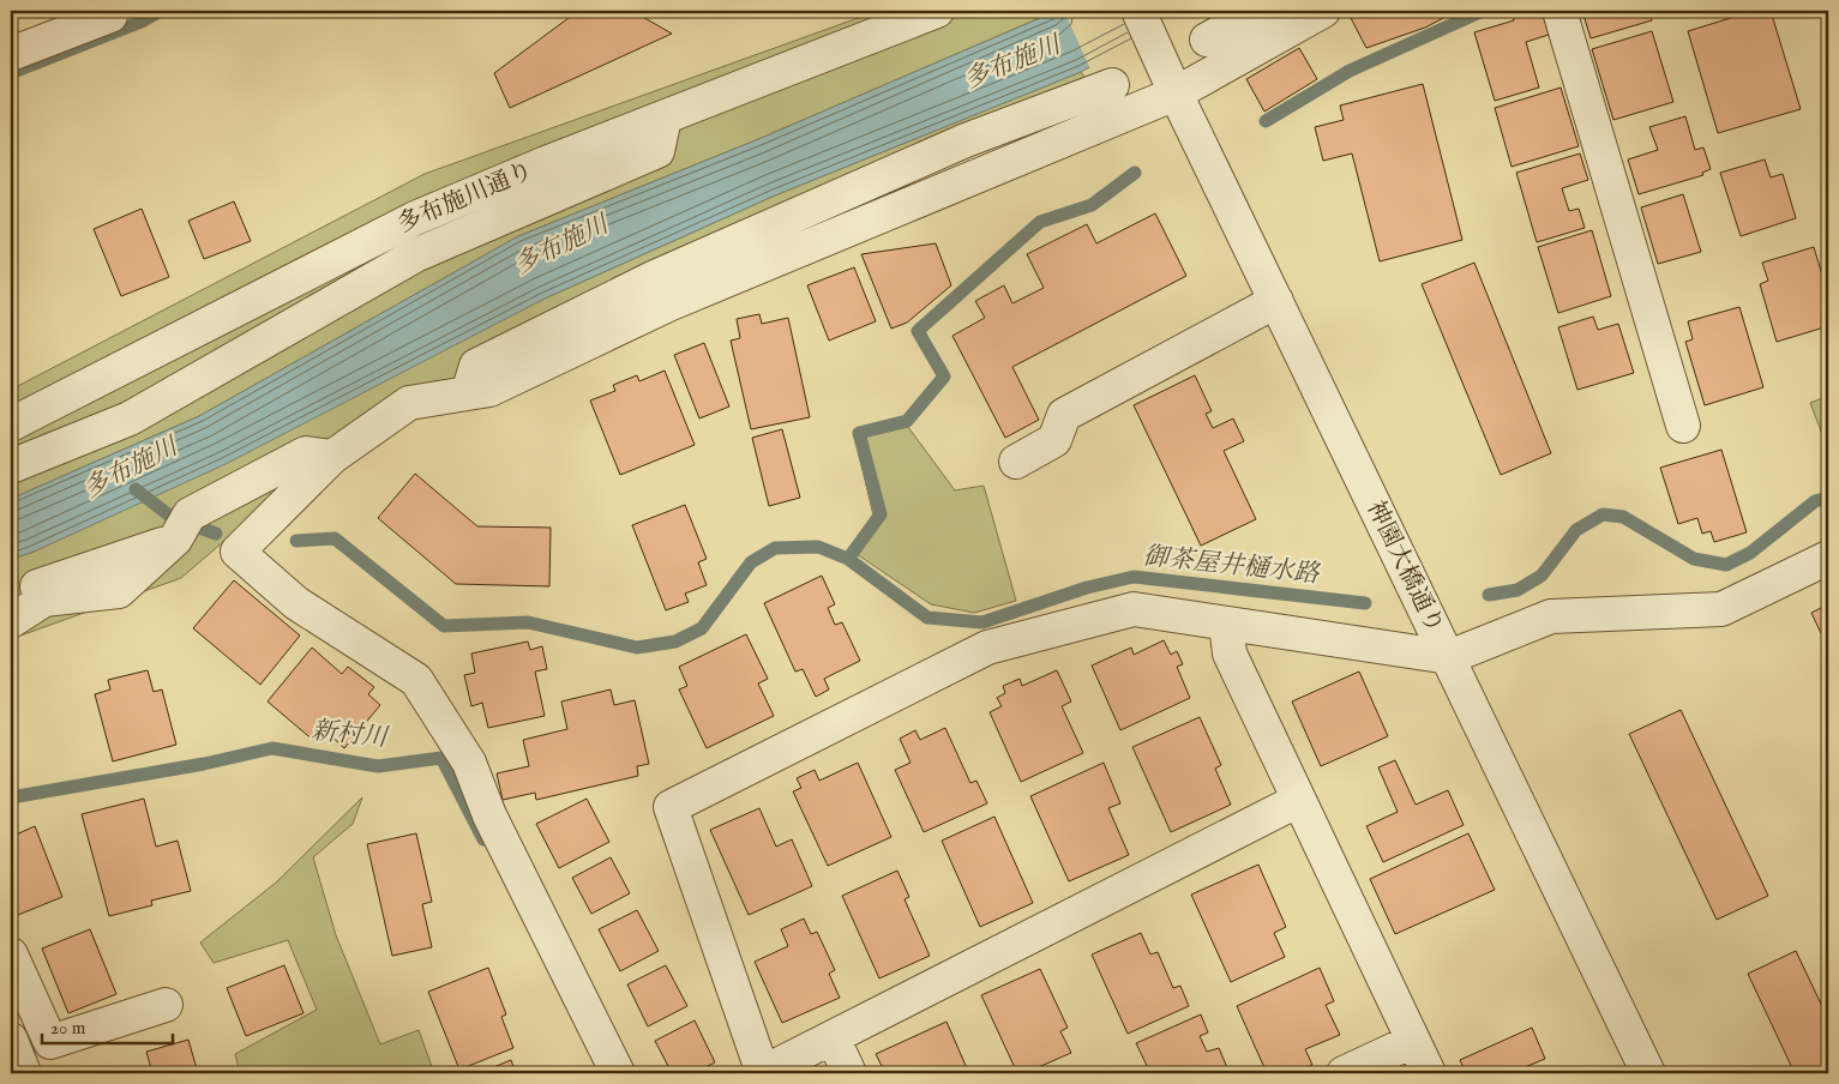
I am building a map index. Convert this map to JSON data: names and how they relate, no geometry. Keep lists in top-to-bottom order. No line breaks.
{"streets":{"street":["多布施川通り","神園大橋通り"]},"water":["多布施川","御茶屋井樋水路","新村川"],"scale_bar":"20 m"}
